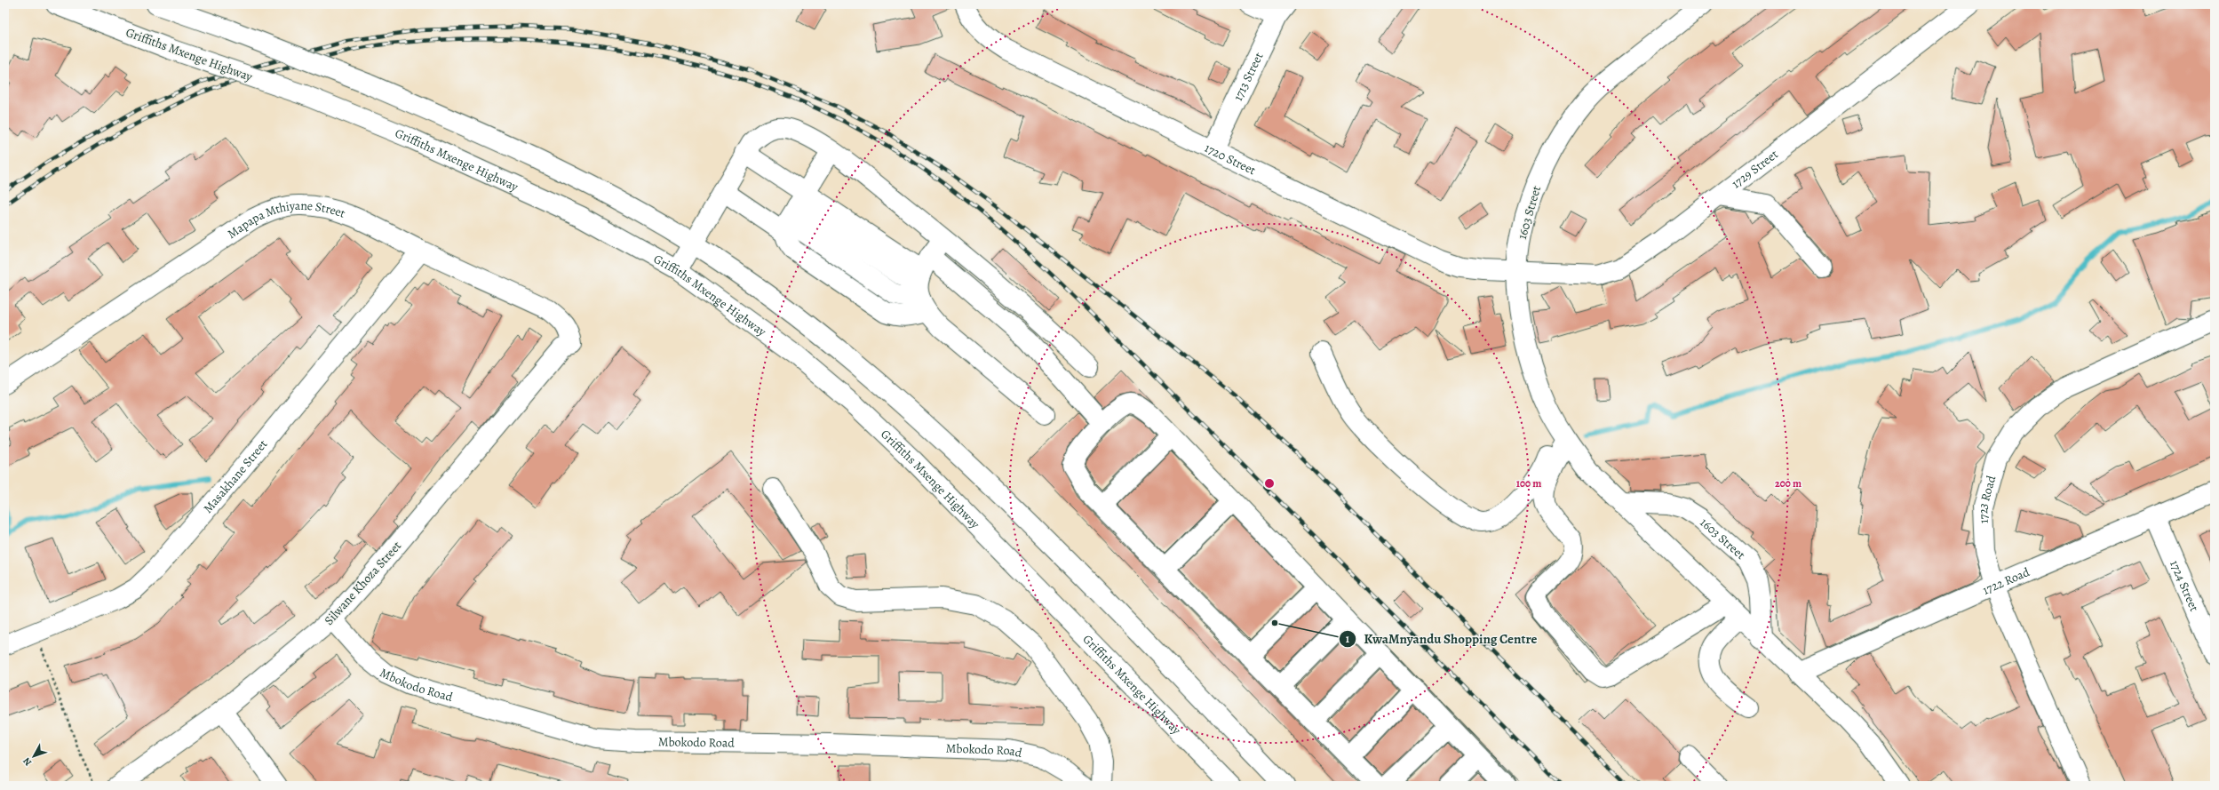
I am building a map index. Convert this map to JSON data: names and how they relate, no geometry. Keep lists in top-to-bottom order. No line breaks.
{"streets":{"street":["Griffiths Mxenge Highway","1713 Street","1720 Street","1729 Street","1603 Street","Mapapa Mthiyane Street","Masakhane Street","1723 Road","1722 Road","Silwane Khoza Street","1724 Street","Mbokodo Road"]},"crossings":[["1713 Street","1720 Street"],["1720 Street","1729 Street"],["1720 Street","1603 Street"],["1729 Street","1603 Street"],["1603 Street","1722 Road"],["Mapapa Mthiyane Street","Masakhane Street"],["Mapapa Mthiyane Street","Silwane Khoza Street"],["1723 Road","1722 Road"],["1722 Road","1724 Street"],["Silwane Khoza Street","Mbokodo Road"]],"places":["KwaMnyandu Shopping Centre"],"north":"bottom left","rings":["100 m","200 m"]}
